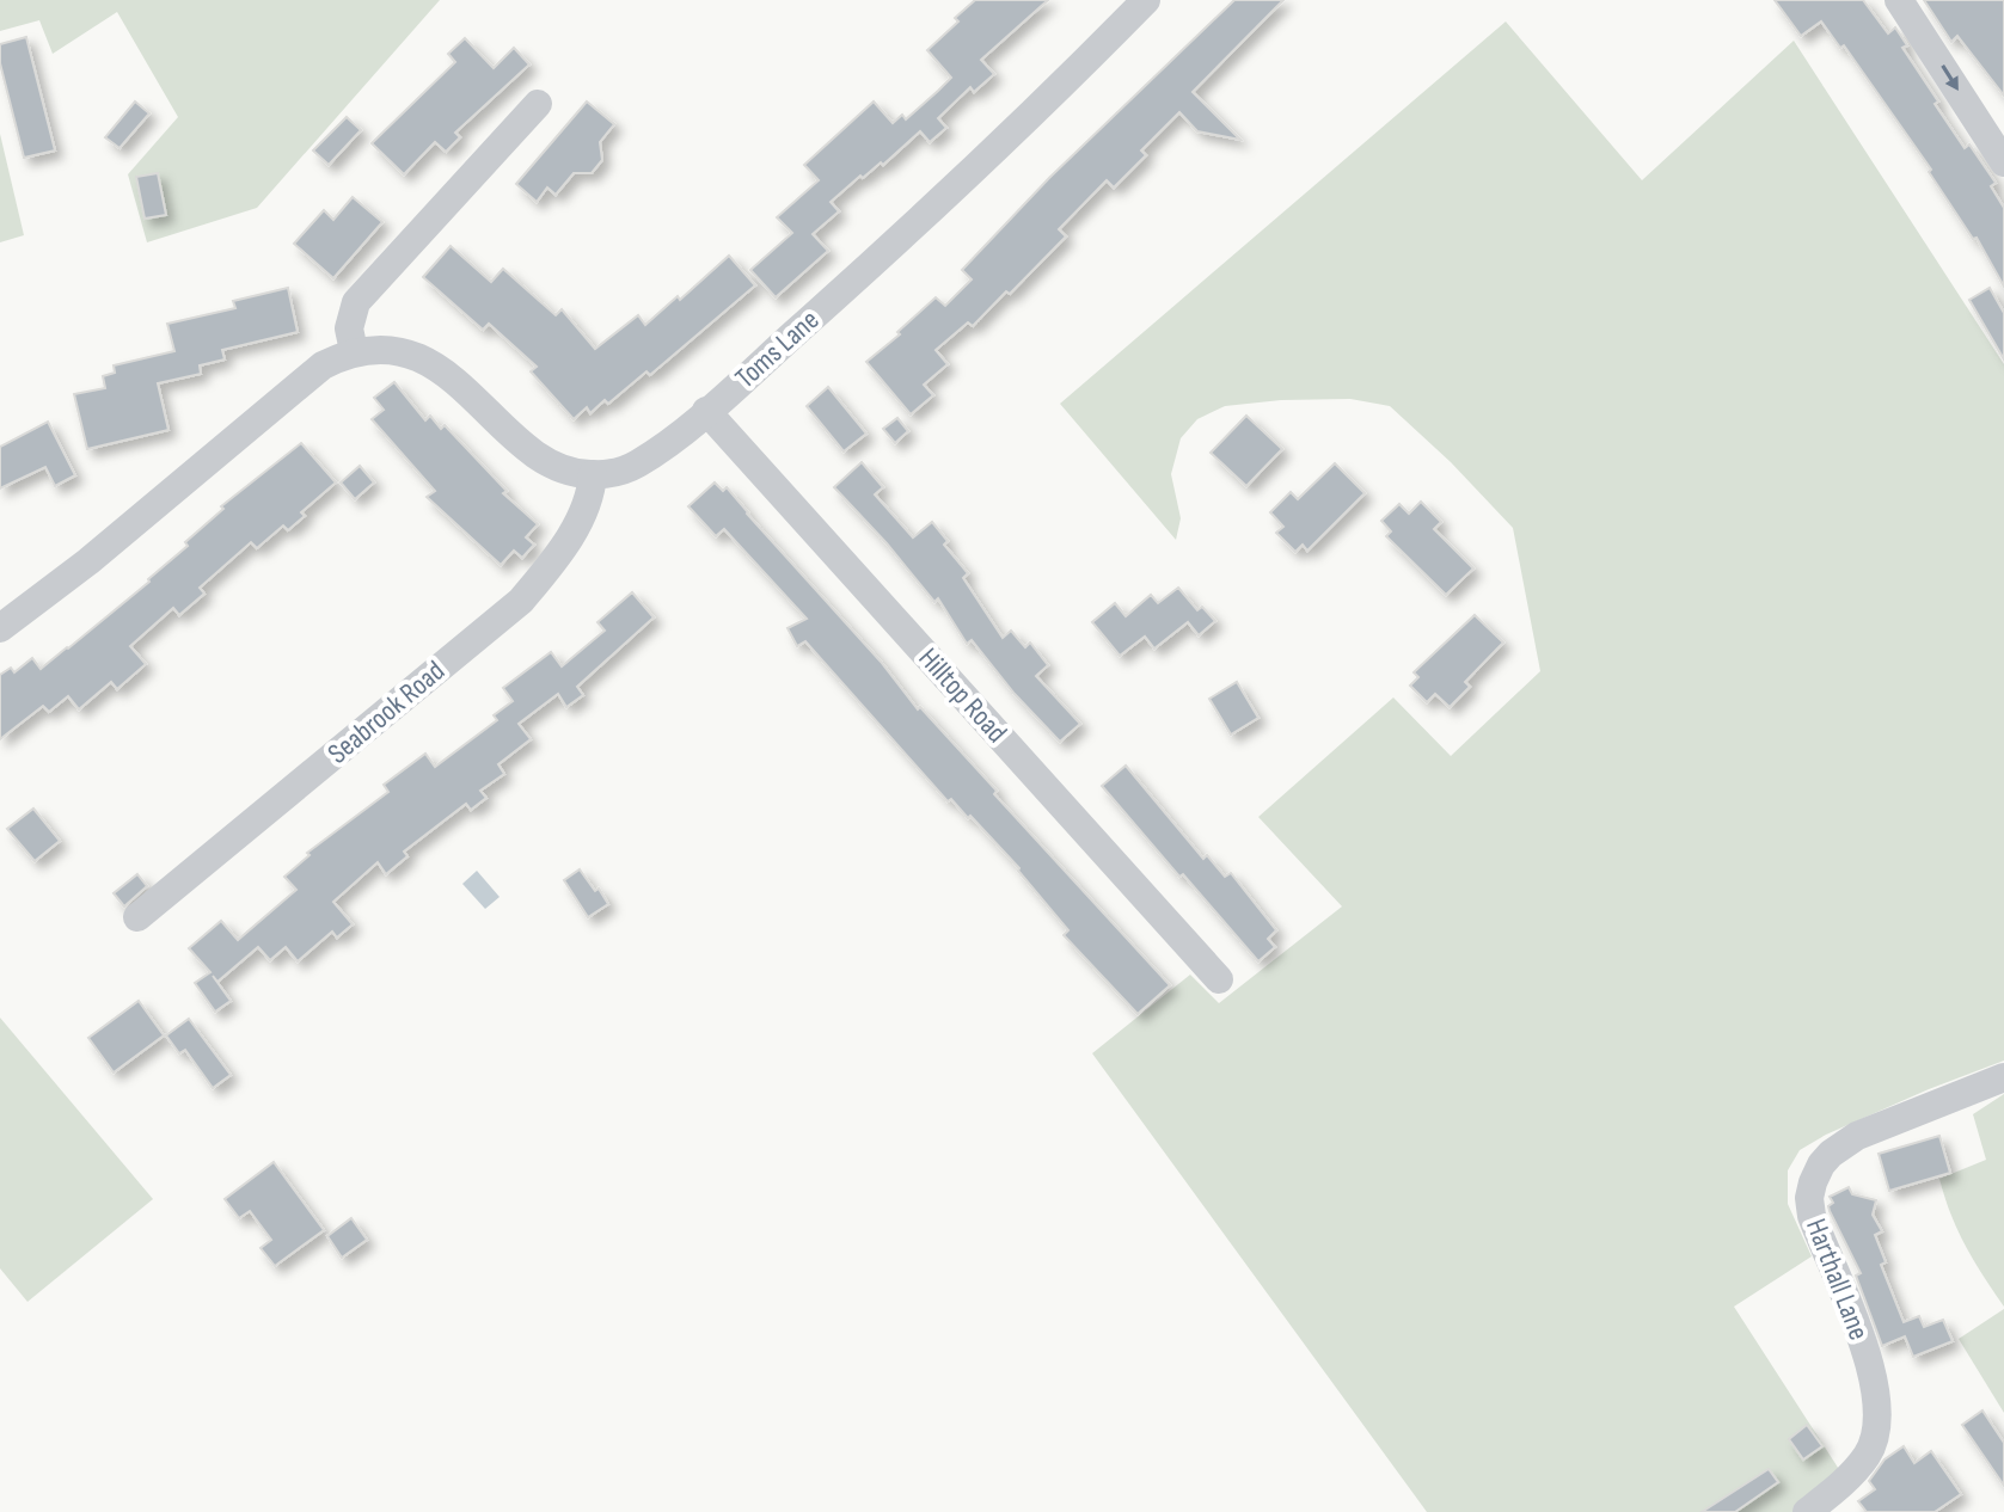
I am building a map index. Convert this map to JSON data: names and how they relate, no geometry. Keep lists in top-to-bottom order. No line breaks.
{"streets":{"street":["Toms Lane","Hilltop Road","Seabrook Road","Harthall Lane"]},"crossings":[["Toms Lane","Hilltop Road"],["Toms Lane","Seabrook Road"]]}
